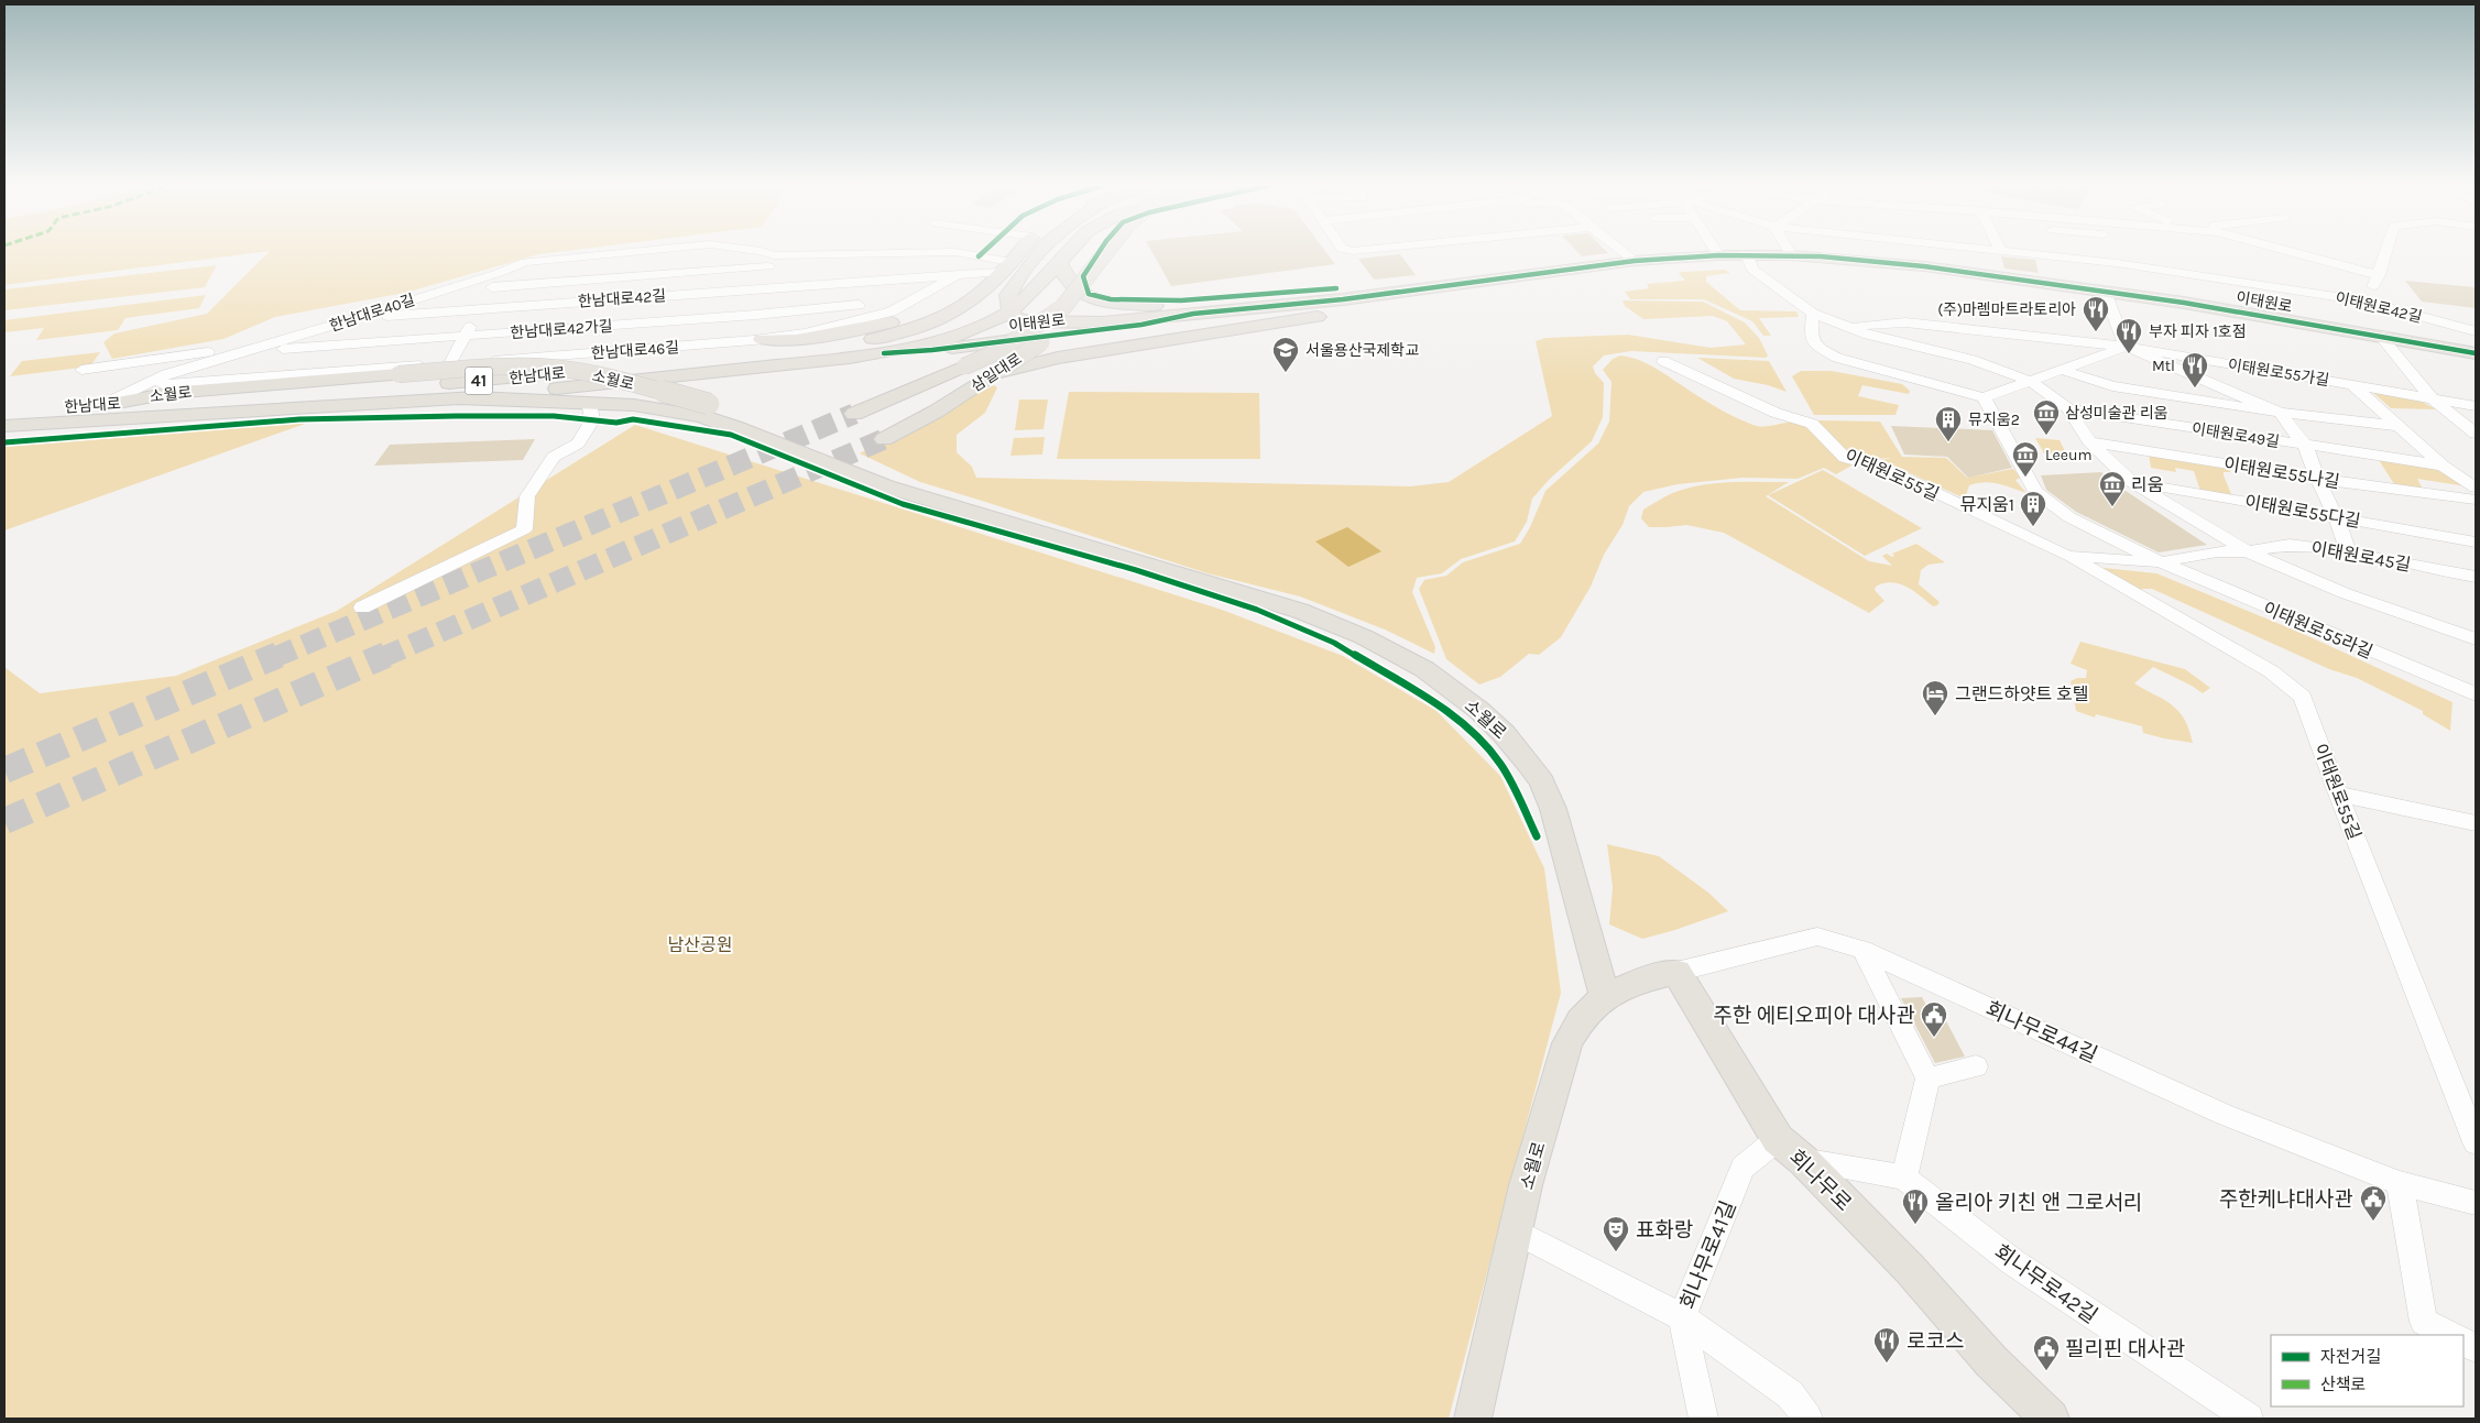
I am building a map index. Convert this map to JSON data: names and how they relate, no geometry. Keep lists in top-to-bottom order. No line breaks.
{"streets":{"main road":["이태원로","삼일대로","한남대로","소월로","41","회나무로"],"street":["한남대로42길","이태원로42길","한남대로40길","한남대로42가길","한남대로46길","이태원로55가길","이태원로49길","이태원로55나길","이태원로55길","이태원로55다길","이태원로45길","이태원로55라길","회나무로44길","회나무로41길","회나무로42길"]},"crossings":[["한남대로42길","한남대로40길"],["한남대로42길","한남대로46길"],["한남대로42길","한남대로"],["이태원로","한남대로"],["이태원로","이태원로55길"],["한남대로40길","한남대로42가길"],["한남대로40길","한남대로46길"],["한남대로40길","한남대로"],["한남대로40길","소월로"],["이태원로55가길","이태원로49길"],["이태원로55가길","이태원로55길"],["한남대로","소월로"],["이태원로49길","이태원로55나길"],["이태원로49길","이태원로55길"],["이태원로49길","이태원로55다길"],["이태원로49길","이태원로45길"],["이태원로55나길","이태원로55길"],["이태원로55길","이태원로55다길"],["이태원로55길","이태원로45길"],["이태원로55길","이태원로55라길"],["회나무로44길","회나무로"],["회나무로","회나무로41길"],["회나무로","회나무로42길"]],"parks":["남산공원"],"places":{"restaurant":["(주)마렘마트라토리아","부자 피자 1호점","Mtl","올리아 키친 앤 그로서리","로코스"],"school or university":["서울용산국제학교"],"museum":["삼성미술관 리움","Leeum","리움"],"building":["뮤지움2","뮤지움1"],"hotel":["그랜드하얏트 호텔"],"public building":["주한 에티오피아 대사관","주한케냐대사관","필리핀 대사관"],"theatre":["표화랑"]},"legend":["자전거길","산책로"]}
